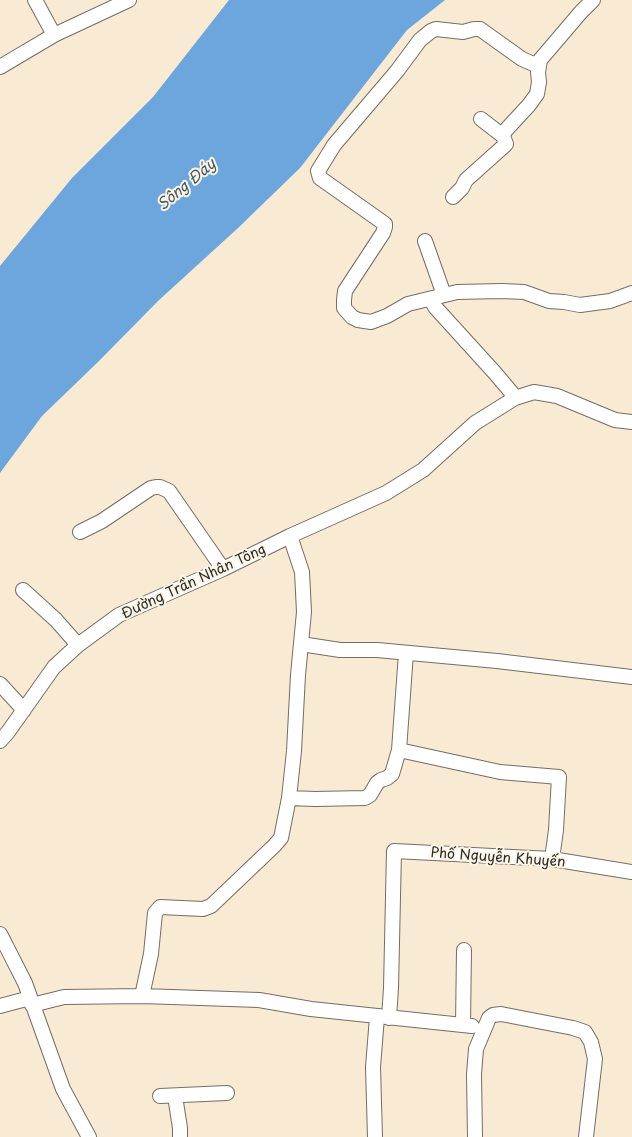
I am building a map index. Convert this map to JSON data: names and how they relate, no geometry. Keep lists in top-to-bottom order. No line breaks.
{"streets":{"street":["Đường Trần Nhân Tông","Phố Nguyễn Khuyến"]},"water":["Sông Đáy"]}
